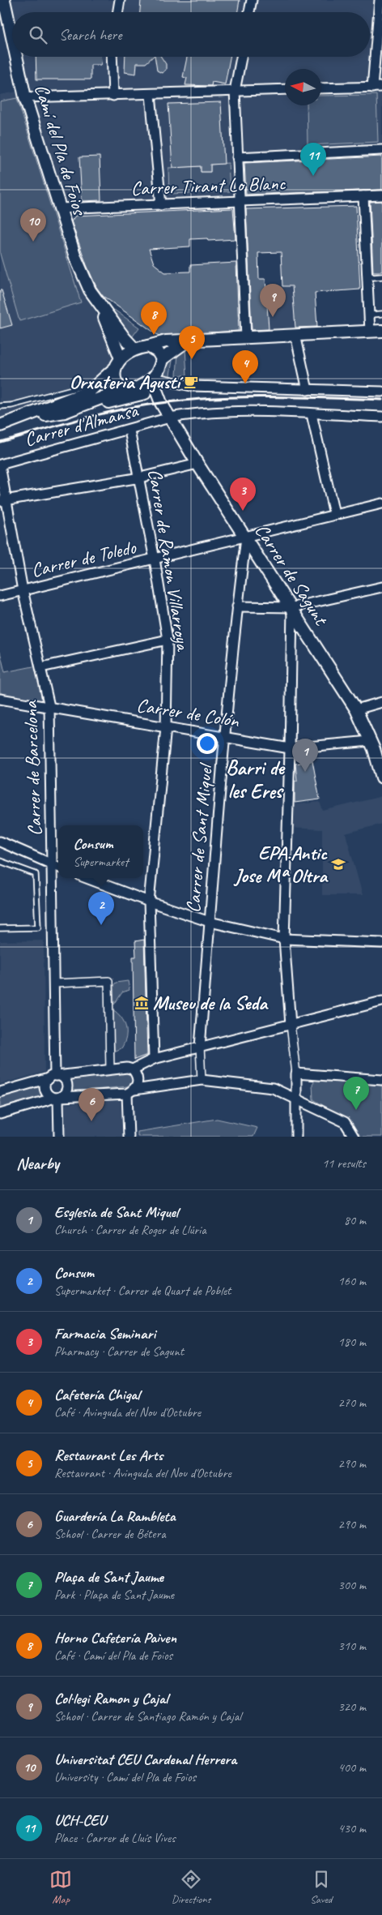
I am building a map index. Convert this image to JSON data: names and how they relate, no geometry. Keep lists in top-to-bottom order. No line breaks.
{"streets":{"street":["Camí del Pla de Foios","Carrer Tirant Lo Blanc","Carrer d'Almansa","Carrer de Toledo","Carrer de Ramon Villarroya","Carrer de Sagunt","Carrer de Colón","Carrer de Barcelona","Carrer de Sant Miquel"]},"crossings":[["Camí del Pla de Foios","Carrer Tirant Lo Blanc"],["Camí del Pla de Foios","Carrer de Sagunt"],["Carrer d'Almansa","Carrer de Ramon Villarroya"],["Carrer d'Almansa","Carrer de Sagunt"],["Carrer d'Almansa","Carrer de Barcelona"],["Carrer de Toledo","Carrer de Ramon Villarroya"],["Carrer de Toledo","Carrer de Sagunt"],["Carrer de Toledo","Carrer de Barcelona"],["Carrer de Toledo","Carrer de Sant Miquel"],["Carrer de Ramon Villarroya","Carrer de Colón"],["Carrer de Sagunt","Carrer de Colón"],["Carrer de Sagunt","Carrer de Sant Miquel"],["Carrer de Colón","Carrer de Barcelona"],["Carrer de Colón","Carrer de Sant Miquel"]],"districts":["Barri de les Eres"],"places":{"cafe":["Orxateria Agustí"],"school or university":["EPA.Antic Jose Mª Oltra"],"museum":["Museu de la Seda"]},"north":"left","page":{"search":"Search here","pins":["11","10","9","8","5","4","3","1","2","7","6"],"popup":["Consum","Supermarket"],"heading":["Nearby","11 results"],"list":[{"mark":"1","name":"Esglesia de Sant Miquel","note":"Church · Carrer de Roger de Llúria","value":"80 m"},{"mark":"2","name":"Consum","note":"Supermarket · Carrer de Quart de Poblet","value":"160 m"},{"mark":"3","name":"Farmacia Seminari","note":"Pharmacy · Carrer de Sagunt","value":"180 m"},{"mark":"4","name":"Cafetería Chigal","note":"Café · Avinguda del Nou d'Octubre","value":"270 m"},{"mark":"5","name":"Restaurant Les Arts","note":"Restaurant · Avinguda del Nou d'Octubre","value":"290 m"},{"mark":"6","name":"Guardería La Rambleta","note":"School · Carrer de Bétera","value":"290 m"},{"mark":"7","name":"Plaça de Sant Jaume","note":"Park · Plaça de Sant Jaume","value":"300 m"},{"mark":"8","name":"Horno Cafetería Paiven","note":"Café · Camí del Pla de Foios","value":"310 m"},{"mark":"9","name":"Col·legi Ramon y Cajal","note":"School · Carrer de Santiago Ramón y Cajal","value":"320 m"},{"mark":"10","name":"Universitat CEU Cardenal Herrera","note":"University · Camí del Pla de Foios","value":"400 m"},{"mark":"11","name":"UCH-CEU","note":"Place · Carrer de Lluís Vives","value":"430 m"}],"nav":["Map","Directions","Saved"]}}
